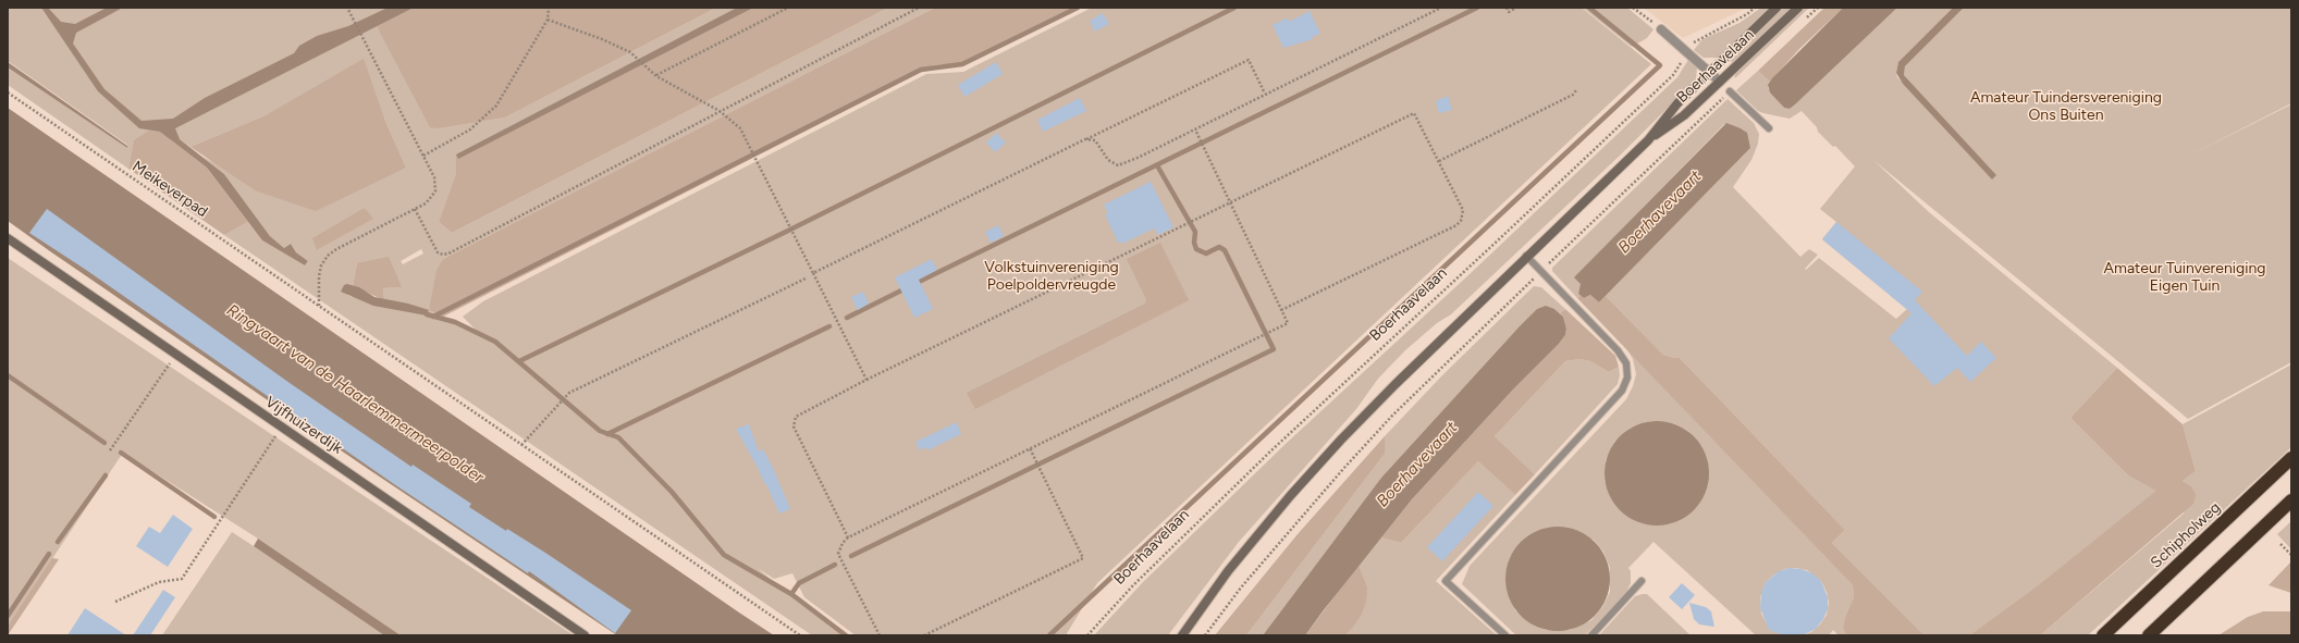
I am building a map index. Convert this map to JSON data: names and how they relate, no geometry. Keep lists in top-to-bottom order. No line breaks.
{"streets":{"highway":["Schipholweg"],"main road":["Boerhaavelaan","Vijfhuizerdijk"],"path":["Meikeverpad"]},"water":["Boerhavevaart","Ringvaart van de Haarlemmermeerpolder"],"parks":["Amateur Tuindersvereniging Ons Buiten","Volkstuinvereniging Poelpoldervreugde","Amateur Tuinvereniging Eigen Tuin"]}
